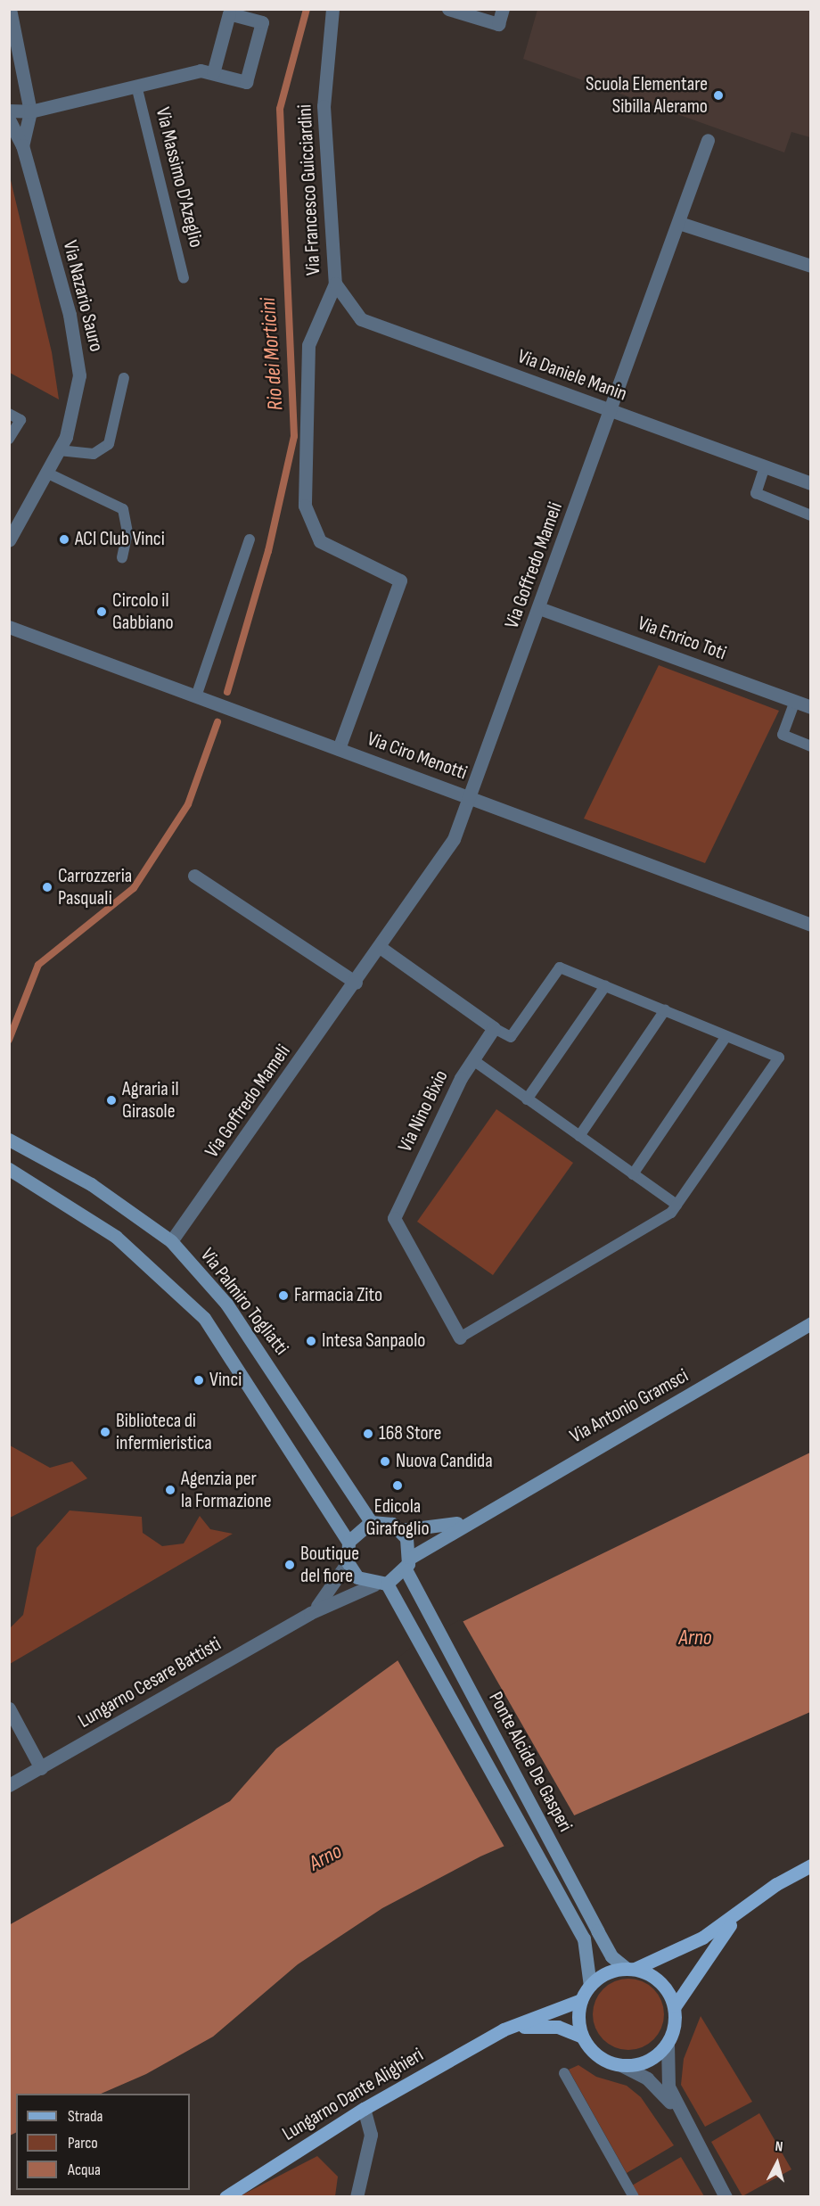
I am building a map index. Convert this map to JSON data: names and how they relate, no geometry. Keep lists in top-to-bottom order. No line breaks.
{"streets":{"main road":["Via Palmiro Togliatti","Via Antonio Gramsci","Ponte Alcide De Gasperi","Lungarno Dante Alighieri"],"street":["Via Massimo D'Azeglio","Via Francesco Guicciardini","Via Nazario Sauro","Via Daniele Manin","Via Goffredo Mameli","Via Enrico Toti","Via Ciro Menotti","Via Nino Bixio","Lungarno Cesare Battisti"]},"crossings":[["Via Massimo D'Azeglio","Via Nazario Sauro"],["Via Francesco Guicciardini","Via Daniele Manin"],["Via Francesco Guicciardini","Via Ciro Menotti"],["Via Daniele Manin","Via Goffredo Mameli"],["Via Goffredo Mameli","Via Enrico Toti"],["Via Goffredo Mameli","Via Ciro Menotti"],["Via Goffredo Mameli","Via Palmiro Togliatti"],["Via Palmiro Togliatti","Via Antonio Gramsci"],["Via Palmiro Togliatti","Lungarno Cesare Battisti"],["Via Palmiro Togliatti","Ponte Alcide De Gasperi"],["Via Antonio Gramsci","Lungarno Cesare Battisti"],["Via Antonio Gramsci","Ponte Alcide De Gasperi"],["Lungarno Cesare Battisti","Ponte Alcide De Gasperi"],["Ponte Alcide De Gasperi","Lungarno Dante Alighieri"]],"water":["Rio dei Morticini","Arno"],"places":["Scuola Elementare Sibilla Aleramo","ACI Club Vinci","Circolo il Gabbiano","Carrozzeria Pasquali","Agraria il Girasole","Farmacia Zito","Intesa Sanpaolo","Vinci","Biblioteca di infermieristica","168 Store","Nuova Candida","Edicola Girafoglio","Agenzia per la Formazione","Boutique del fiore"],"legend":["Strada","Parco","Acqua"],"north":"top"}
